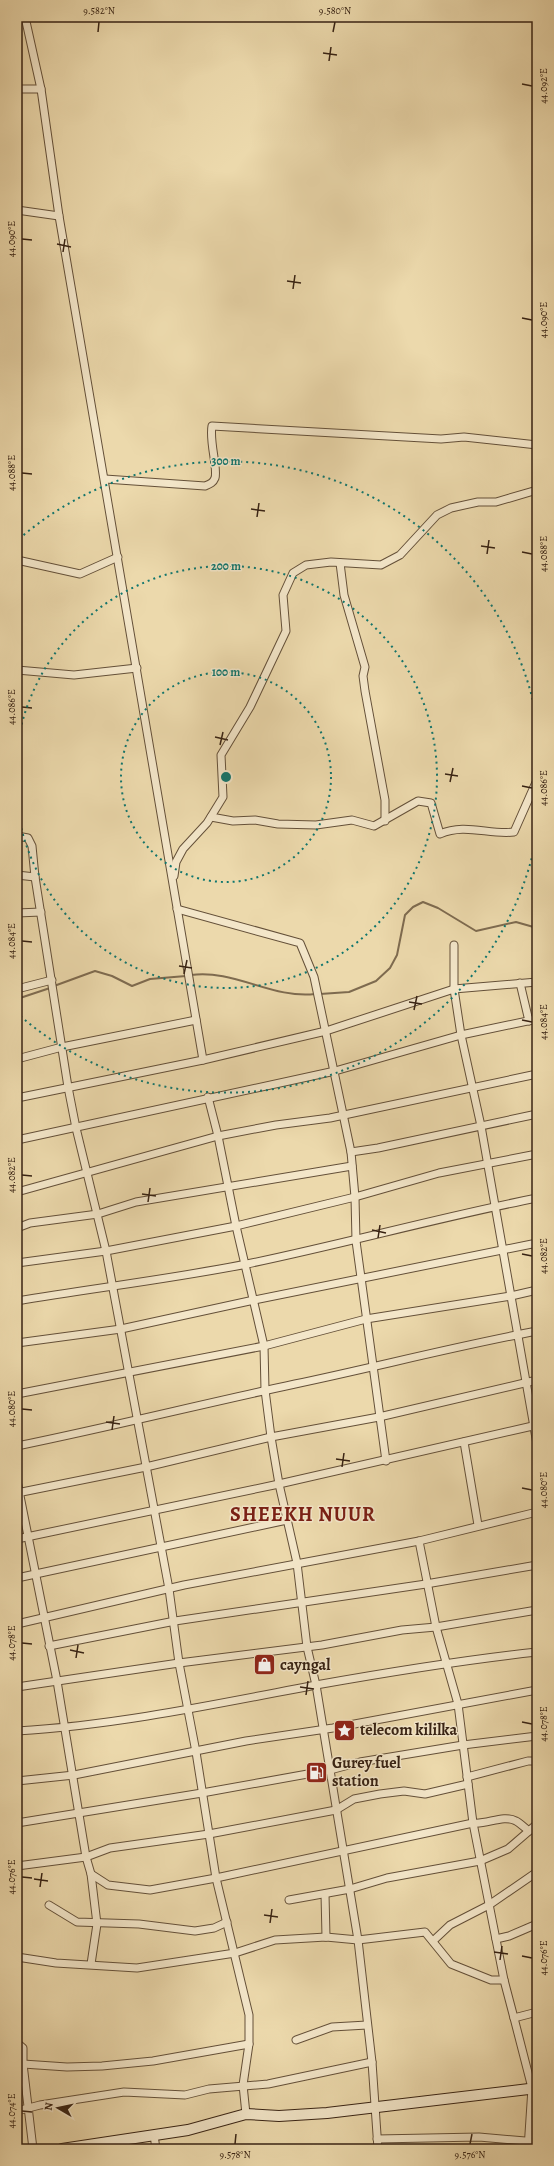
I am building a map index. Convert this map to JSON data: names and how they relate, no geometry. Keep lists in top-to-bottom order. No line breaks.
{"districts":["SHEEKH NUUR"],"places":{"shop":["cayngal"],"place":["telecom kililka"],"fuel station":["Gurey fuel station"]},"north":"left","coordinates":["9.582°N","9.580°N","44.092°E","44.090°E","44.088°E","44.086°E","44.084°E","44.082°E","44.080°E","44.078°E","44.076°E","44.074°E","9.578°N","9.576°N"],"rings":["300 m","200 m","100 m"]}
